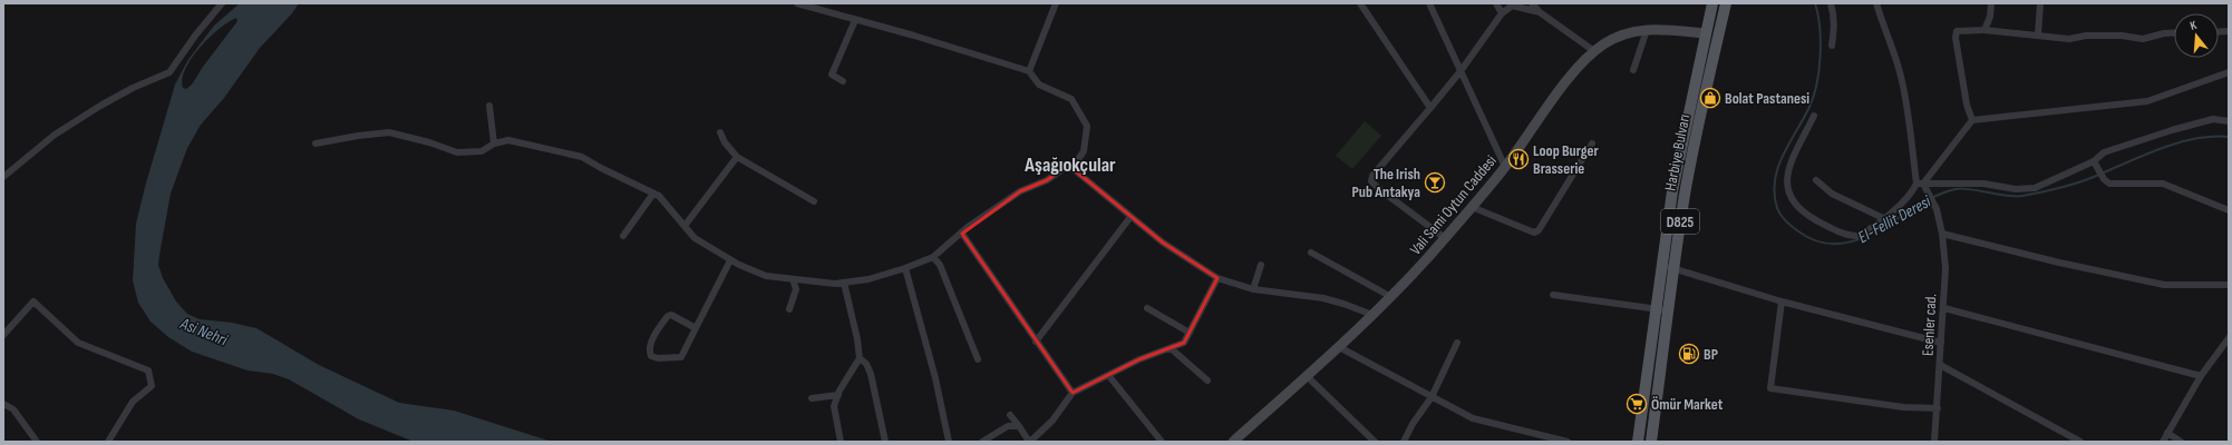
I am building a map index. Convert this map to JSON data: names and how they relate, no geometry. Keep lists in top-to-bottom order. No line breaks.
{"streets":{"main road":["Harbiye Bulvarı","D825"],"street":["Vali Sami Oytun Caddesi","Esenler cad."]},"crossings":[["Harbiye Bulvarı","Vali Sami Oytun Caddesi"]],"districts":["Aşağıokçular"],"water":["El-Fellit Deresi","Asi Nehri"],"places":{"shop":["Bolat Pastanesi"],"restaurant":["Loop Burger Brasserie"],"bar":["The Irish Pub Antakya"],"fuel station":["BP"],"supermarket":["Ömür Market"]},"north":"top"}
